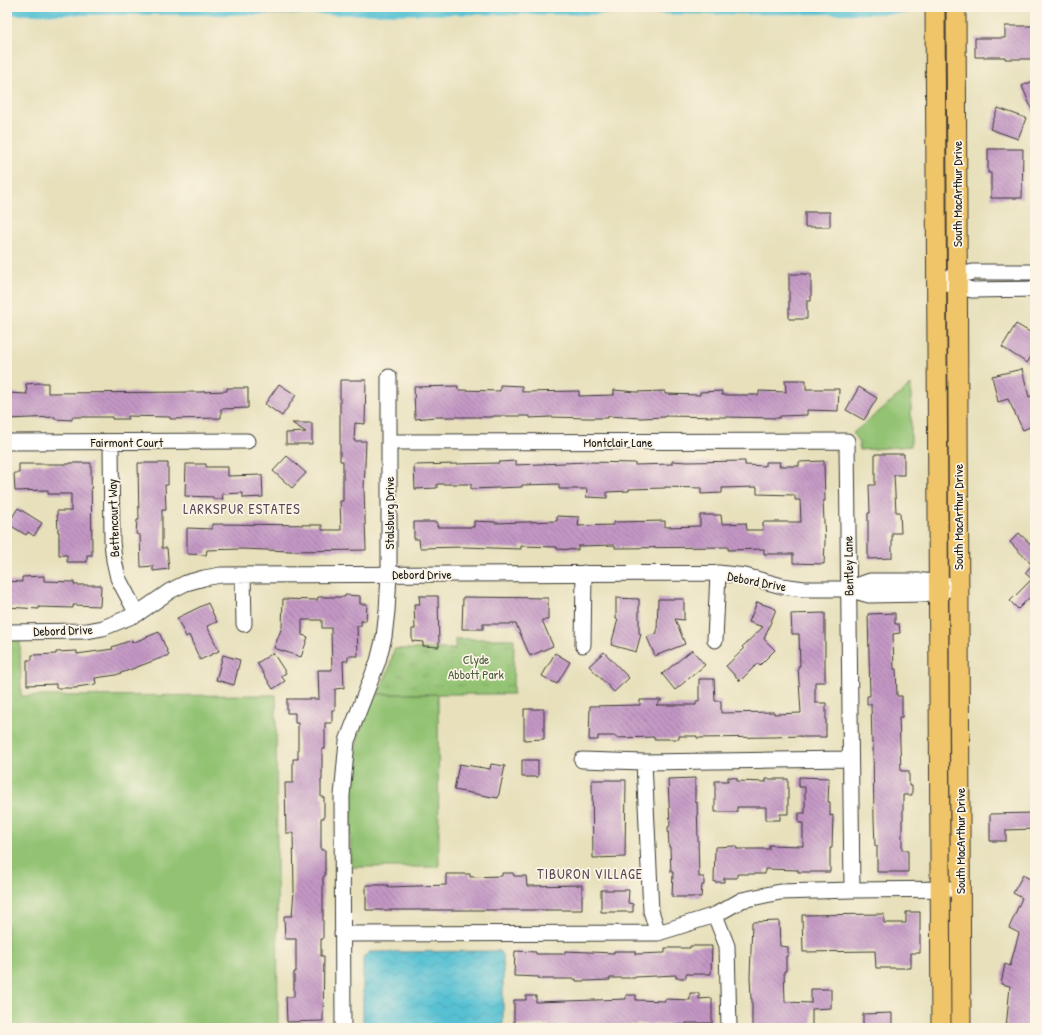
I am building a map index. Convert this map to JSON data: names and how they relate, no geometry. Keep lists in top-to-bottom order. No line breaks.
{"streets":{"main road":["South MacArthur Drive"],"street":["Fairmont Court","Montclair Lane","Stalsburg Drive","Bettencourt Way","Bentley Lane","Debord Drive"]},"crossings":[["South MacArthur Drive","Debord Drive"],["Fairmont Court","Bettencourt Way"],["Montclair Lane","Stalsburg Drive"],["Montclair Lane","Bentley Lane"],["Stalsburg Drive","Debord Drive"],["Bettencourt Way","Debord Drive"],["Bentley Lane","Debord Drive"]],"districts":["LARKSPUR ESTATES","TIBURON VILLAGE"],"parks":["Clyde Abbott Park"]}
